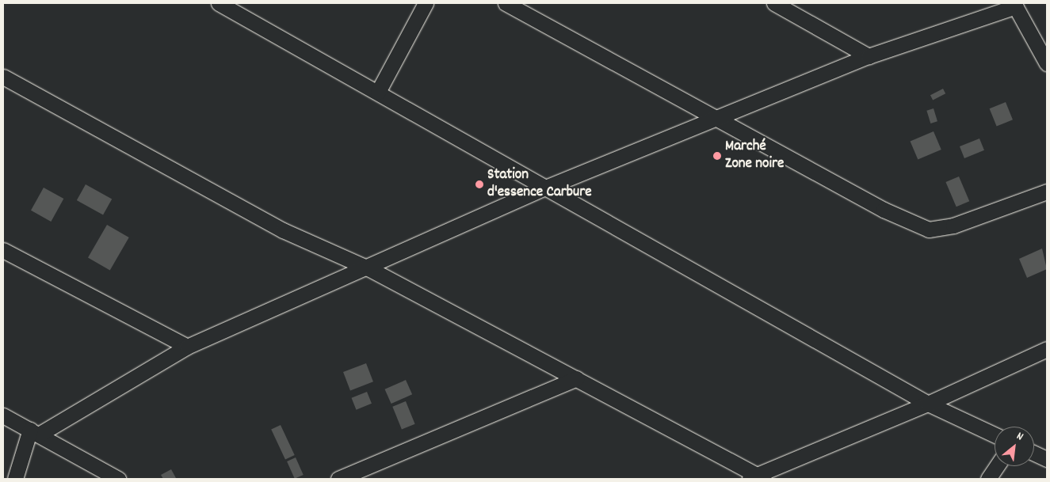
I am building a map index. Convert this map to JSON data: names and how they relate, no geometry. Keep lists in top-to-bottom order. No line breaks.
{"places":["Marché Zone noire","Station d'essence Carbure"],"north":"top right"}
